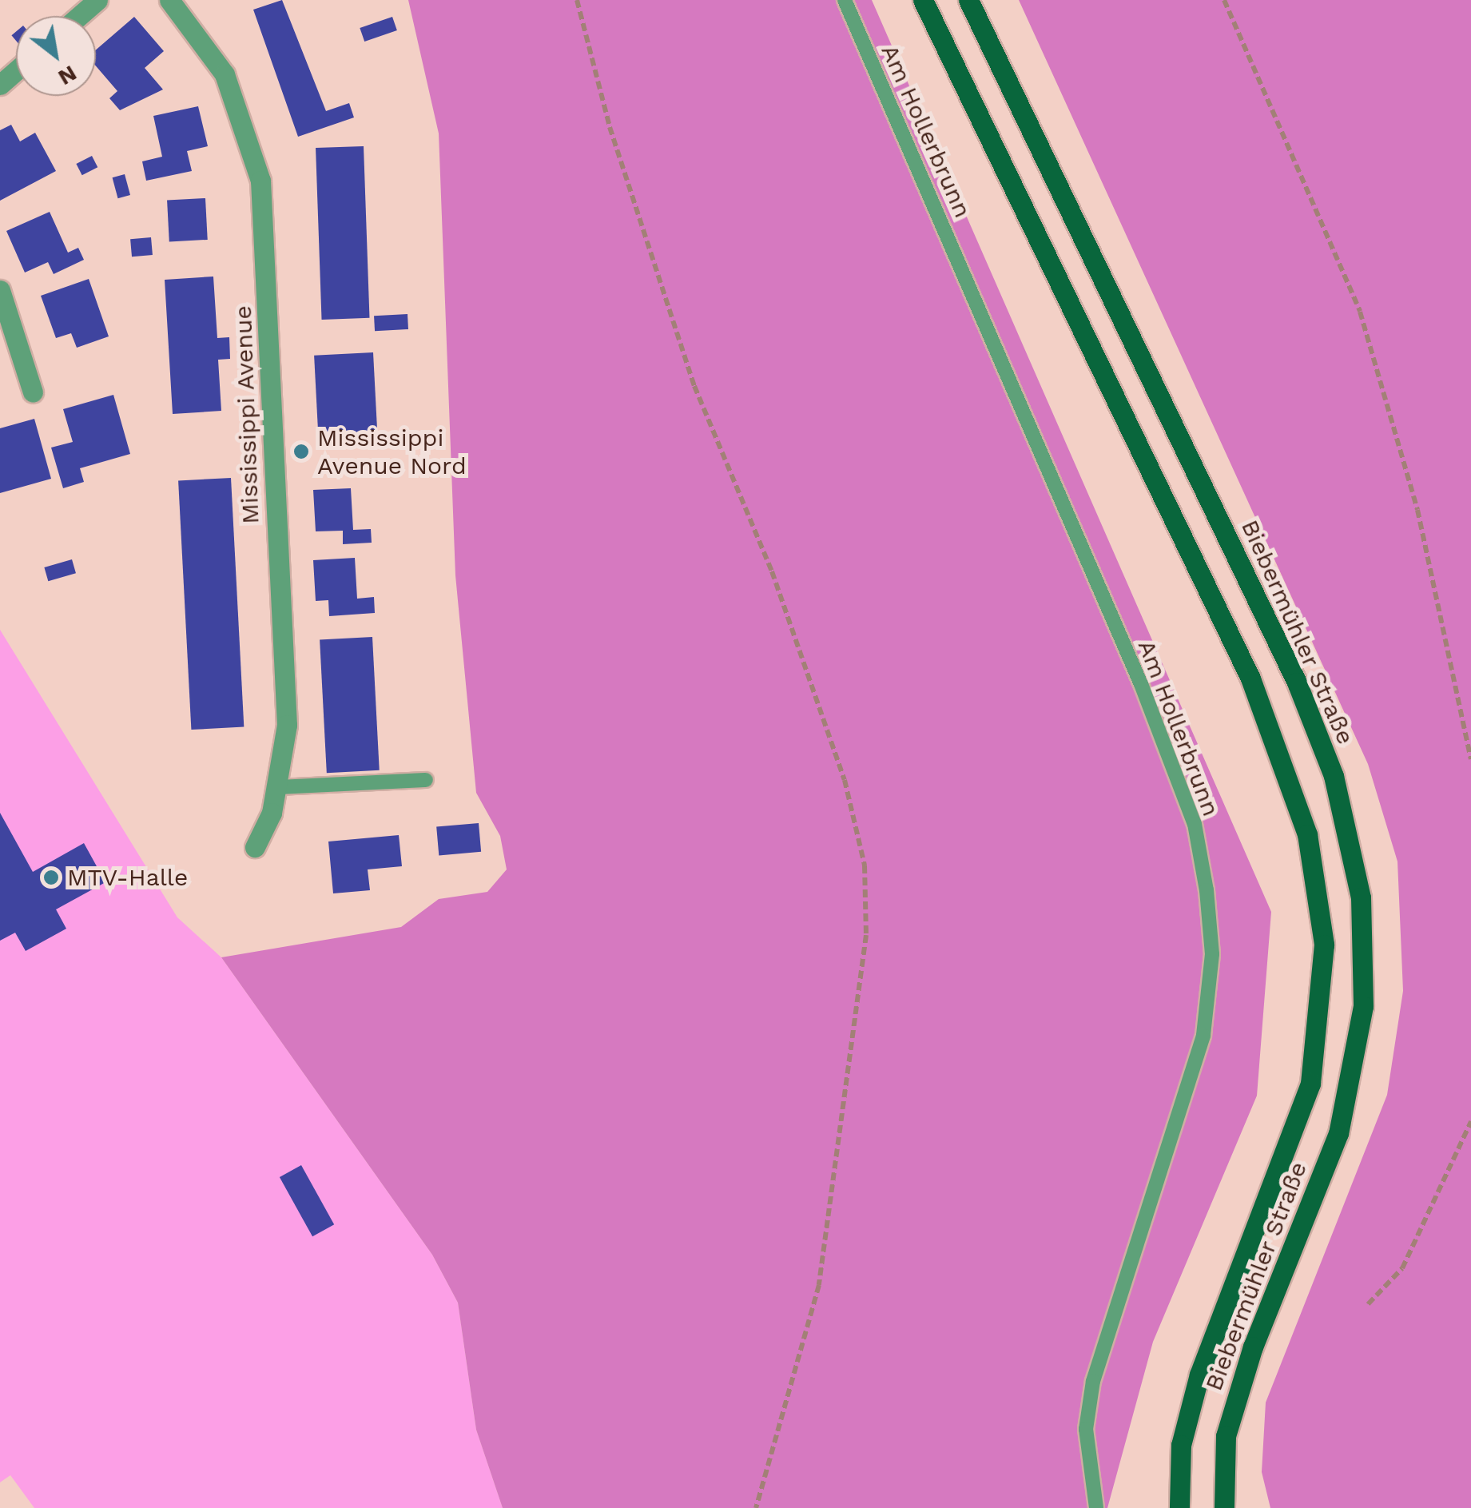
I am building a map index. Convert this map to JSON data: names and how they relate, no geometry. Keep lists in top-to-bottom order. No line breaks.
{"streets":{"main road":["Biebermühler Straße"],"street":["Mississippi Avenue"],"lane":["Am Hollerbrunn"]},"places":["Mississippi Avenue Nord","MTV-Halle"],"north":"bottom right"}
